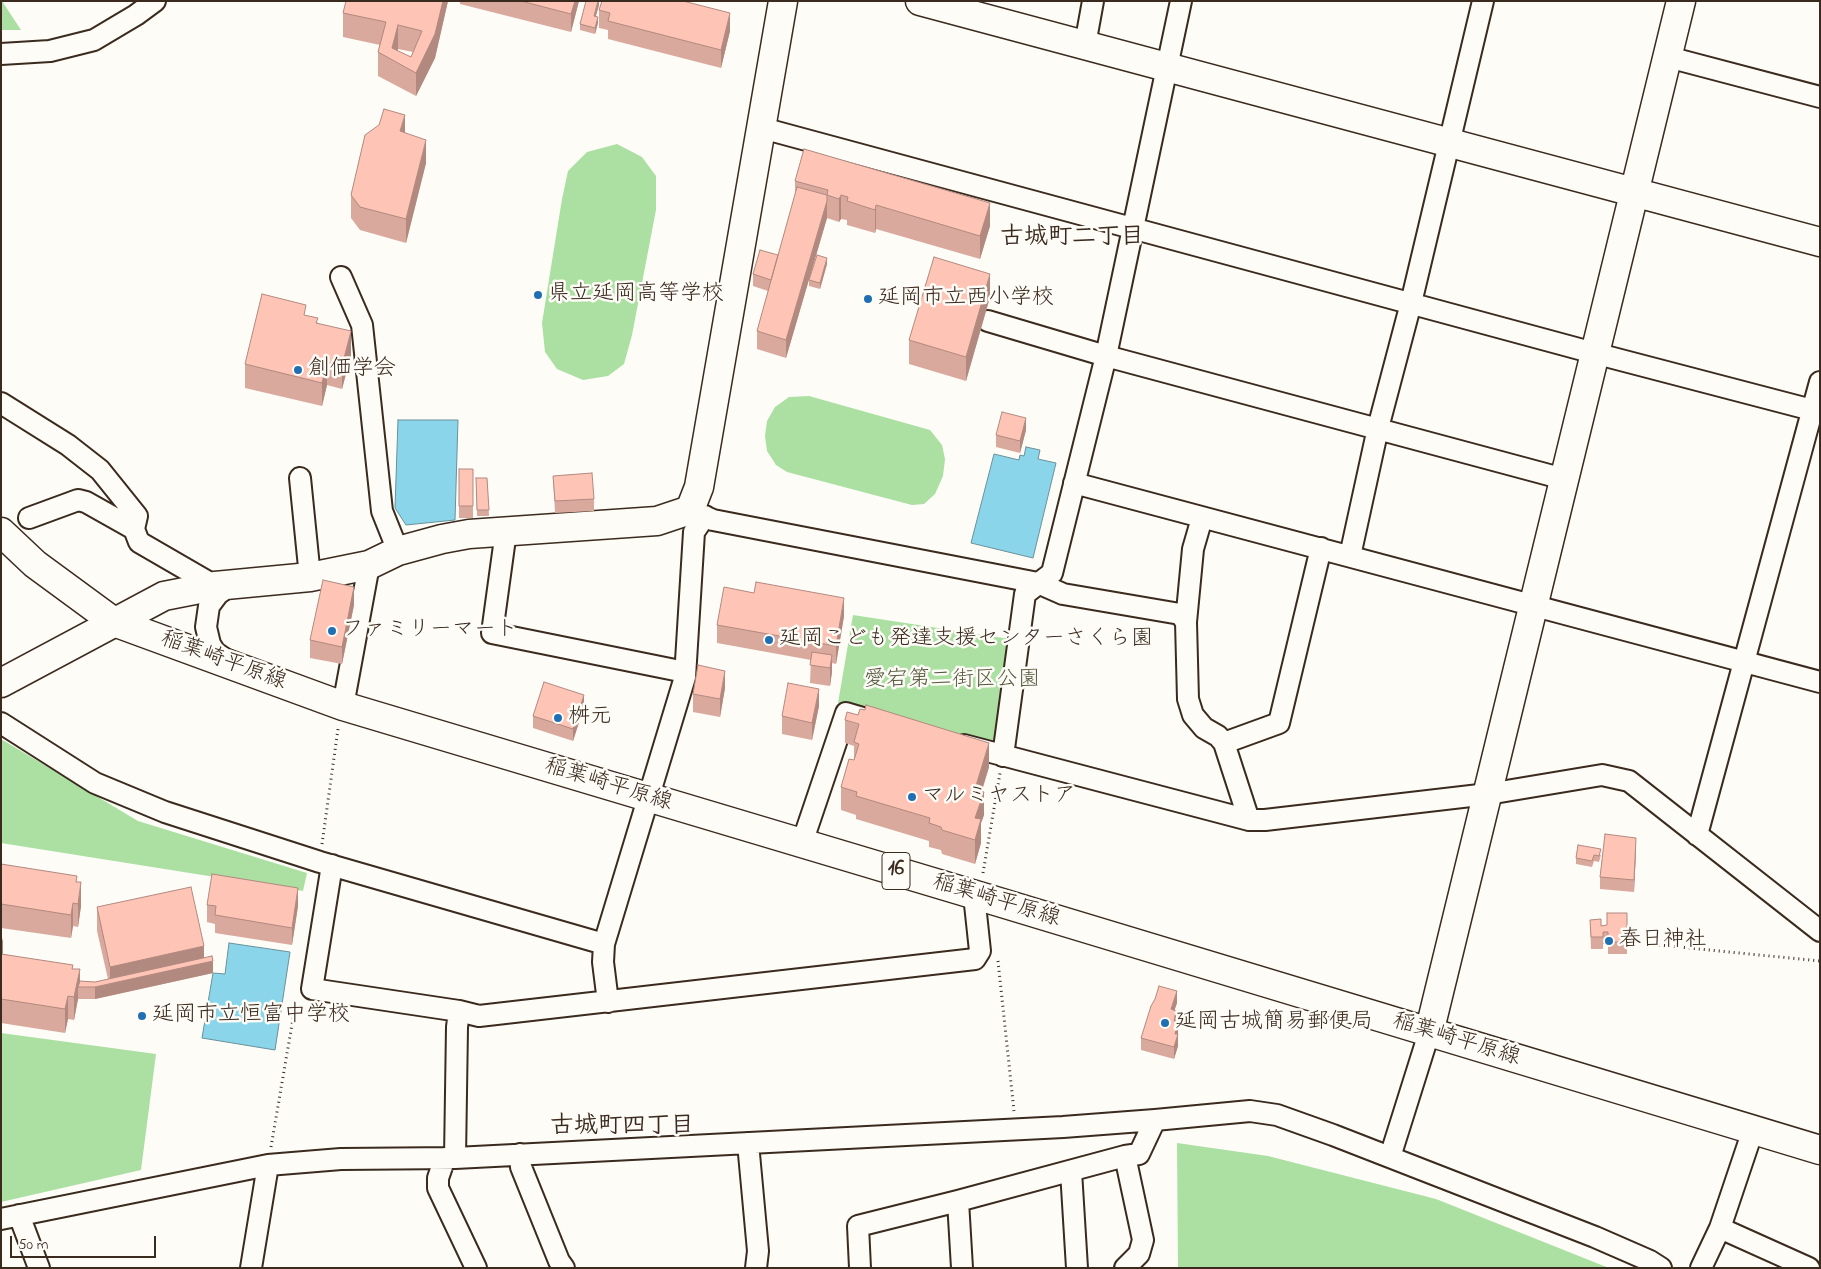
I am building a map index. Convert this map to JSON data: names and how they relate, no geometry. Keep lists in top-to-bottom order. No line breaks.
{"streets":{"street":["稲葉崎平原線","16"]},"districts":["古城町二丁目","古城町四丁目"],"parks":["愛宕第二街区公園"],"places":["県立延岡高等学校","延岡市立西小学校","創価学会","ファミリーマート","延岡こども発達支援センターさくら園","桝元","マルミヤストア","春日神社","延岡市立恒富中学校","延岡古城簡易郵便局"],"scale_bar":"50 m"}
